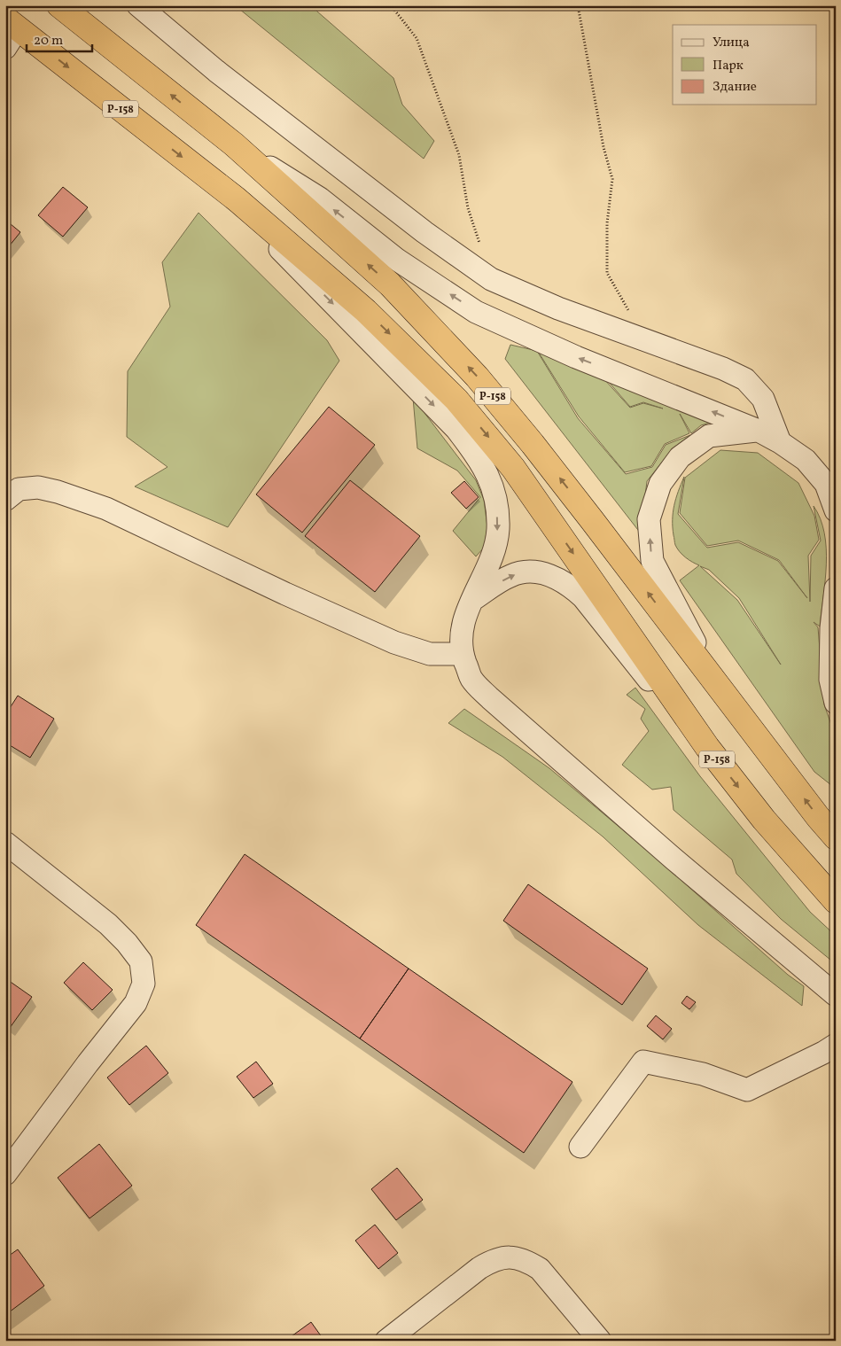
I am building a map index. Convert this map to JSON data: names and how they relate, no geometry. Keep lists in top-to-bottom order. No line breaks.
{"streets":{"highway":["Р-158"]},"legend":["Улица","Парк","Здание"],"scale_bar":"20 m"}
